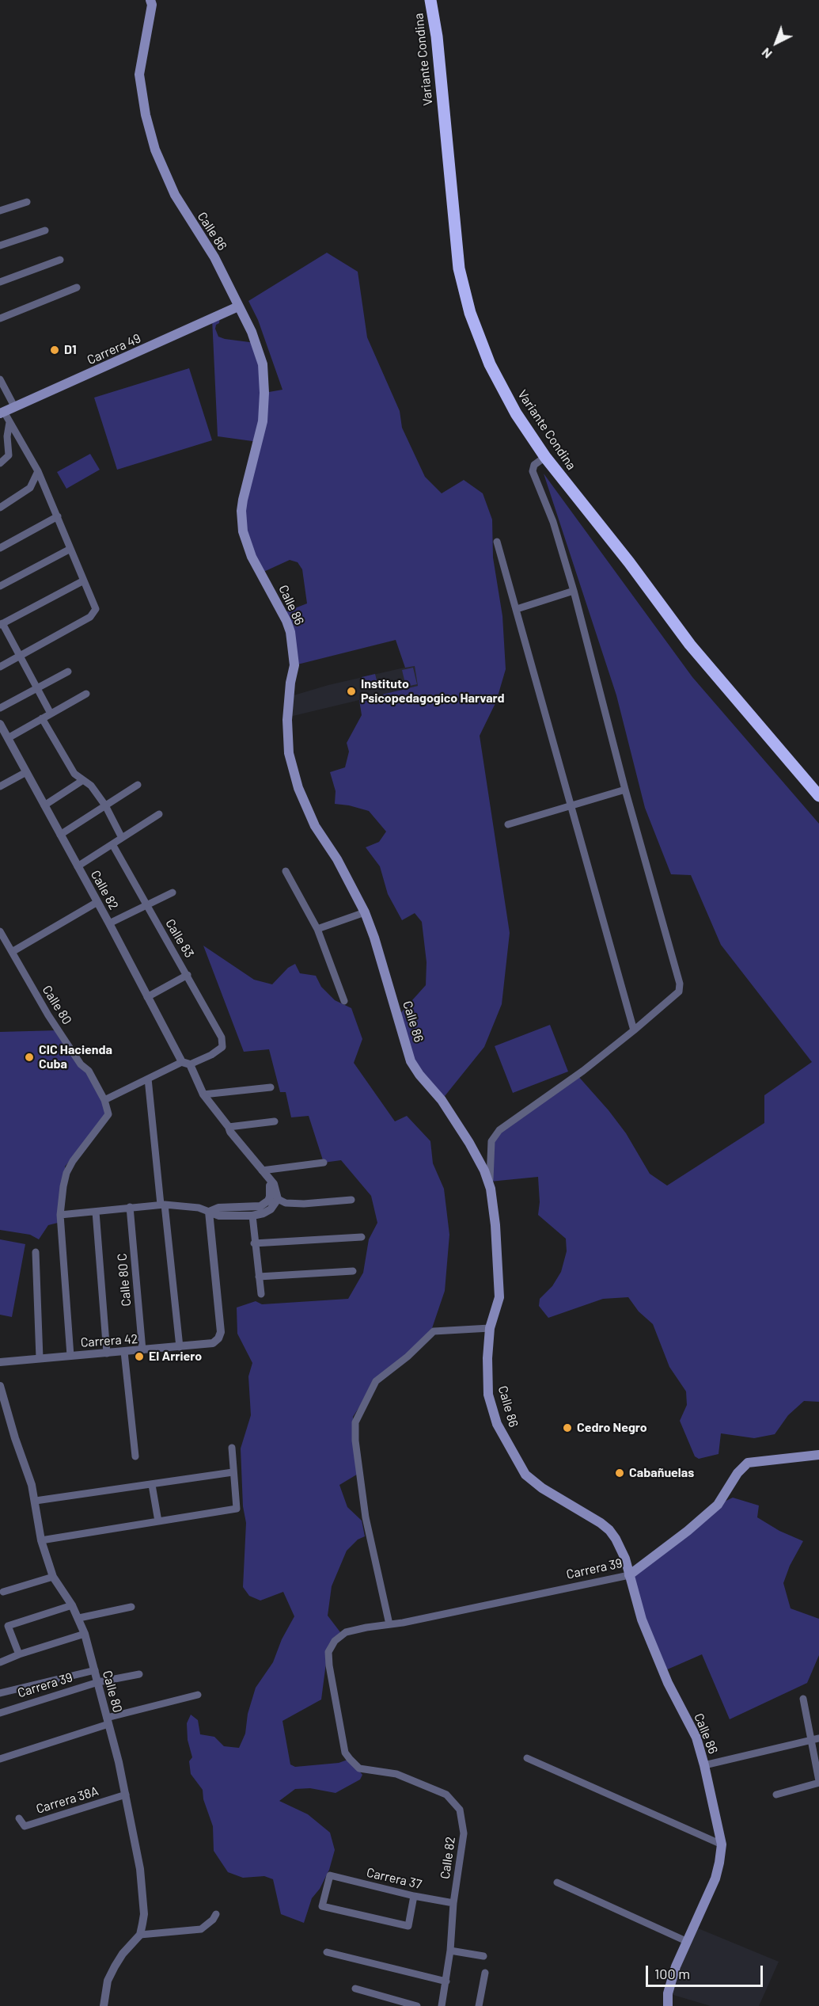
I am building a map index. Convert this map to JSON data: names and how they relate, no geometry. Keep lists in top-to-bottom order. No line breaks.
{"streets":{"highway":["Variante Condina"],"main road":["Calle 86","Carrera 49","Carrera 39"],"street":["Calle 82","Calle 83","Calle 80","Calle 80 C","Carrera 42","Carrera 38A","Carrera 37"]},"crossings":[["Calle 86","Carrera 49"],["Calle 86","Carrera 39"],["Calle 82","Calle 83"],["Calle 82","Carrera 39"],["Calle 82","Carrera 37"],["Calle 80","Carrera 39"],["Calle 80","Carrera 38A"],["Calle 80 C","Carrera 42"]],"places":["D1","Instituto Psicopedagogico Harvard","CIC Hacienda Cuba","El Arriero","Cedro Negro","Cabañuelas"],"scale_bar":"100 m","north":"bottom left"}
